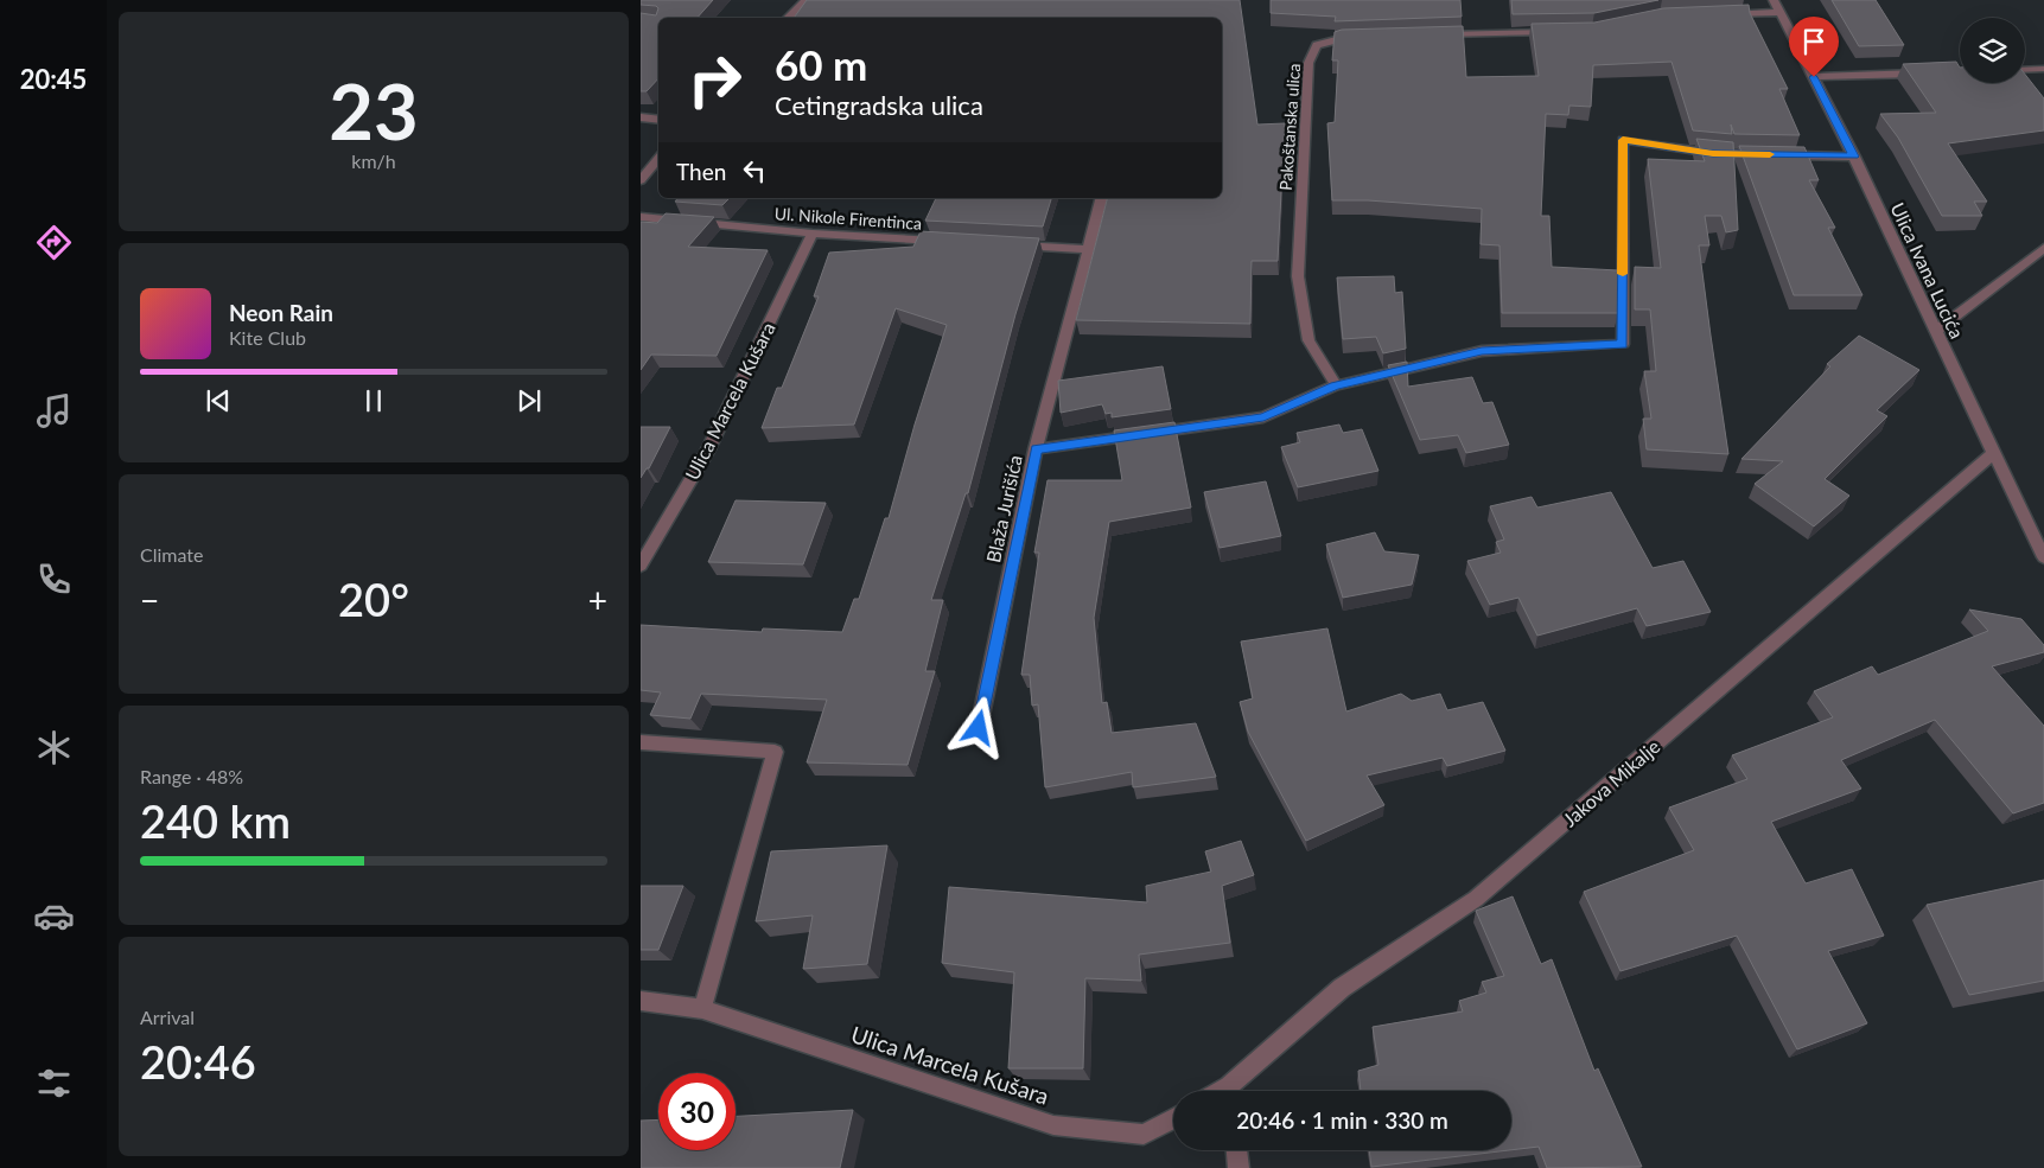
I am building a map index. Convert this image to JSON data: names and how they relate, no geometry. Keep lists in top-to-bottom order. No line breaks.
{"streets":{"street":["Pakoštanska ulica","Ul. Nikole Firentinca","Ulica Ivana Lucića","Ulica Marcela Kušara","Blaža Jurišića","Jakova Mikalje"]},"crossings":[["Ul. Nikole Firentinca","Ulica Marcela Kušara"],["Ulica Ivana Lucića","Jakova Mikalje"]],"page":{"tabs":"20:45","tile":[["23","km/h"],"Climate",["Range · 48%","240 km"],["Arrival","20:46"]],"turn":["60 m","Cetingradska ulica"],"then":"Then","song":["Neon Rain","Kite Club"],"heat":["−","20°","+"],"limit":"30","trip":"20:46 · 1 min · 330 m"}}
